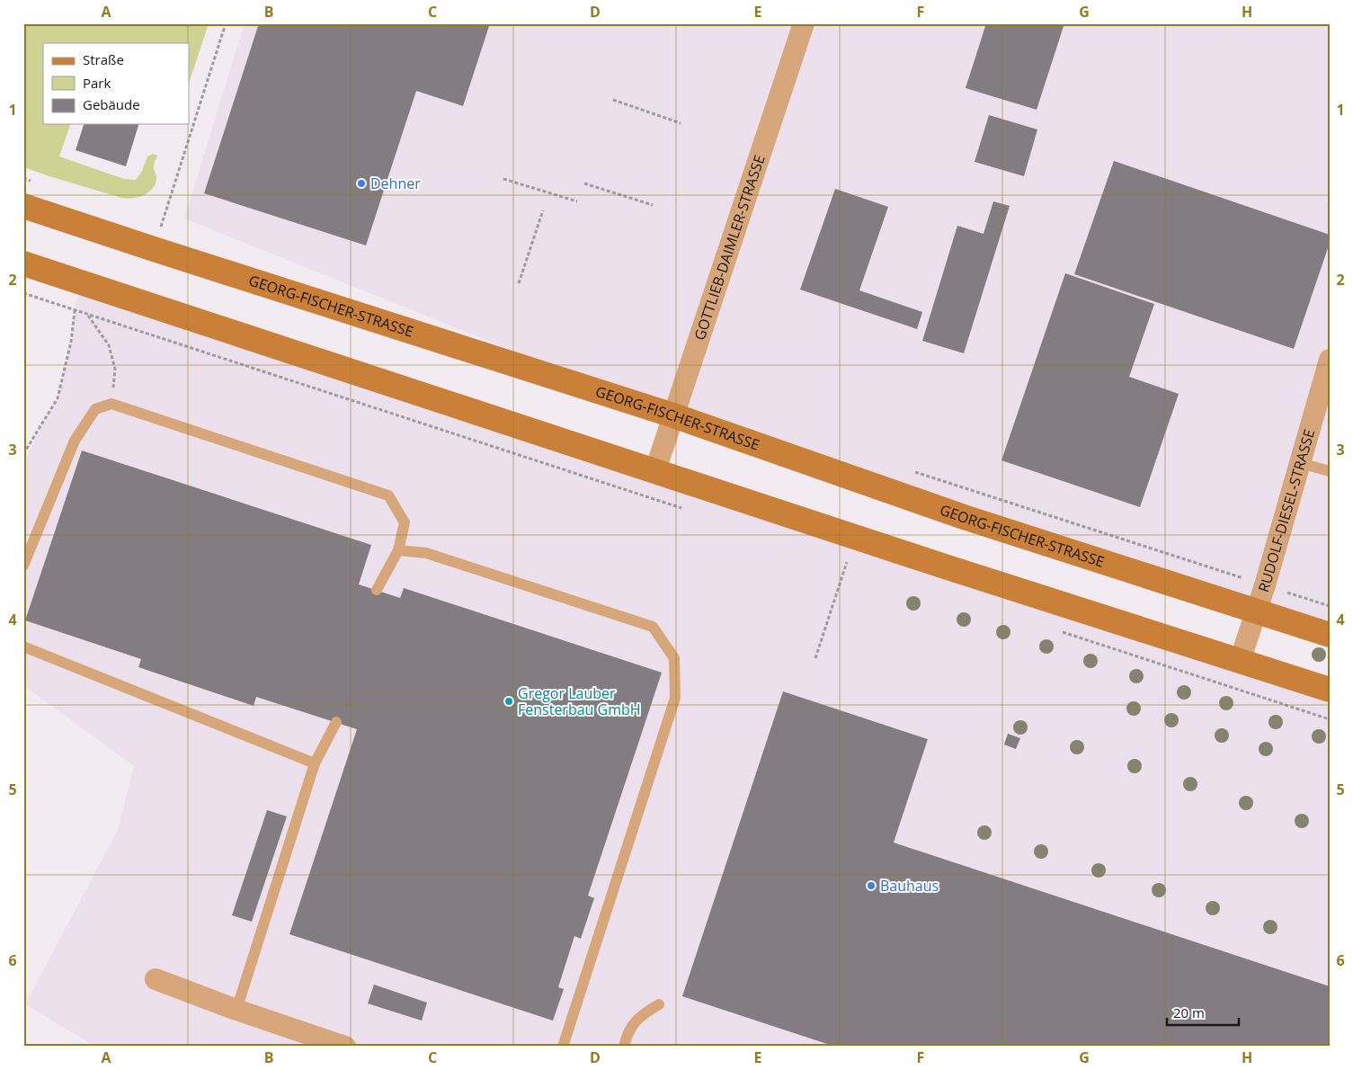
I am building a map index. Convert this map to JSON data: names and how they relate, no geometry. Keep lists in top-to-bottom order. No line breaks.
{"streets":{"main road":["GEORG-FISCHER-STRASSE"],"street":["GOTTLIEB-DAIMLER-STRASSE","RUDOLF-DIESEL-STRASSE"]},"crossings":[["GOTTLIEB-DAIMLER-STRASSE","GEORG-FISCHER-STRASSE"],["GEORG-FISCHER-STRASSE","RUDOLF-DIESEL-STRASSE"]],"places":["Dehner","Gregor Lauber Fensterbau GmbH","Bauhaus"],"legend":["Straße","Park","Gebäude"],"scale_bar":"20 m","grid":{"columns":["A","B","C","D","E","F","G","H"],"rows":["1","2","3","4","5","6"]}}
